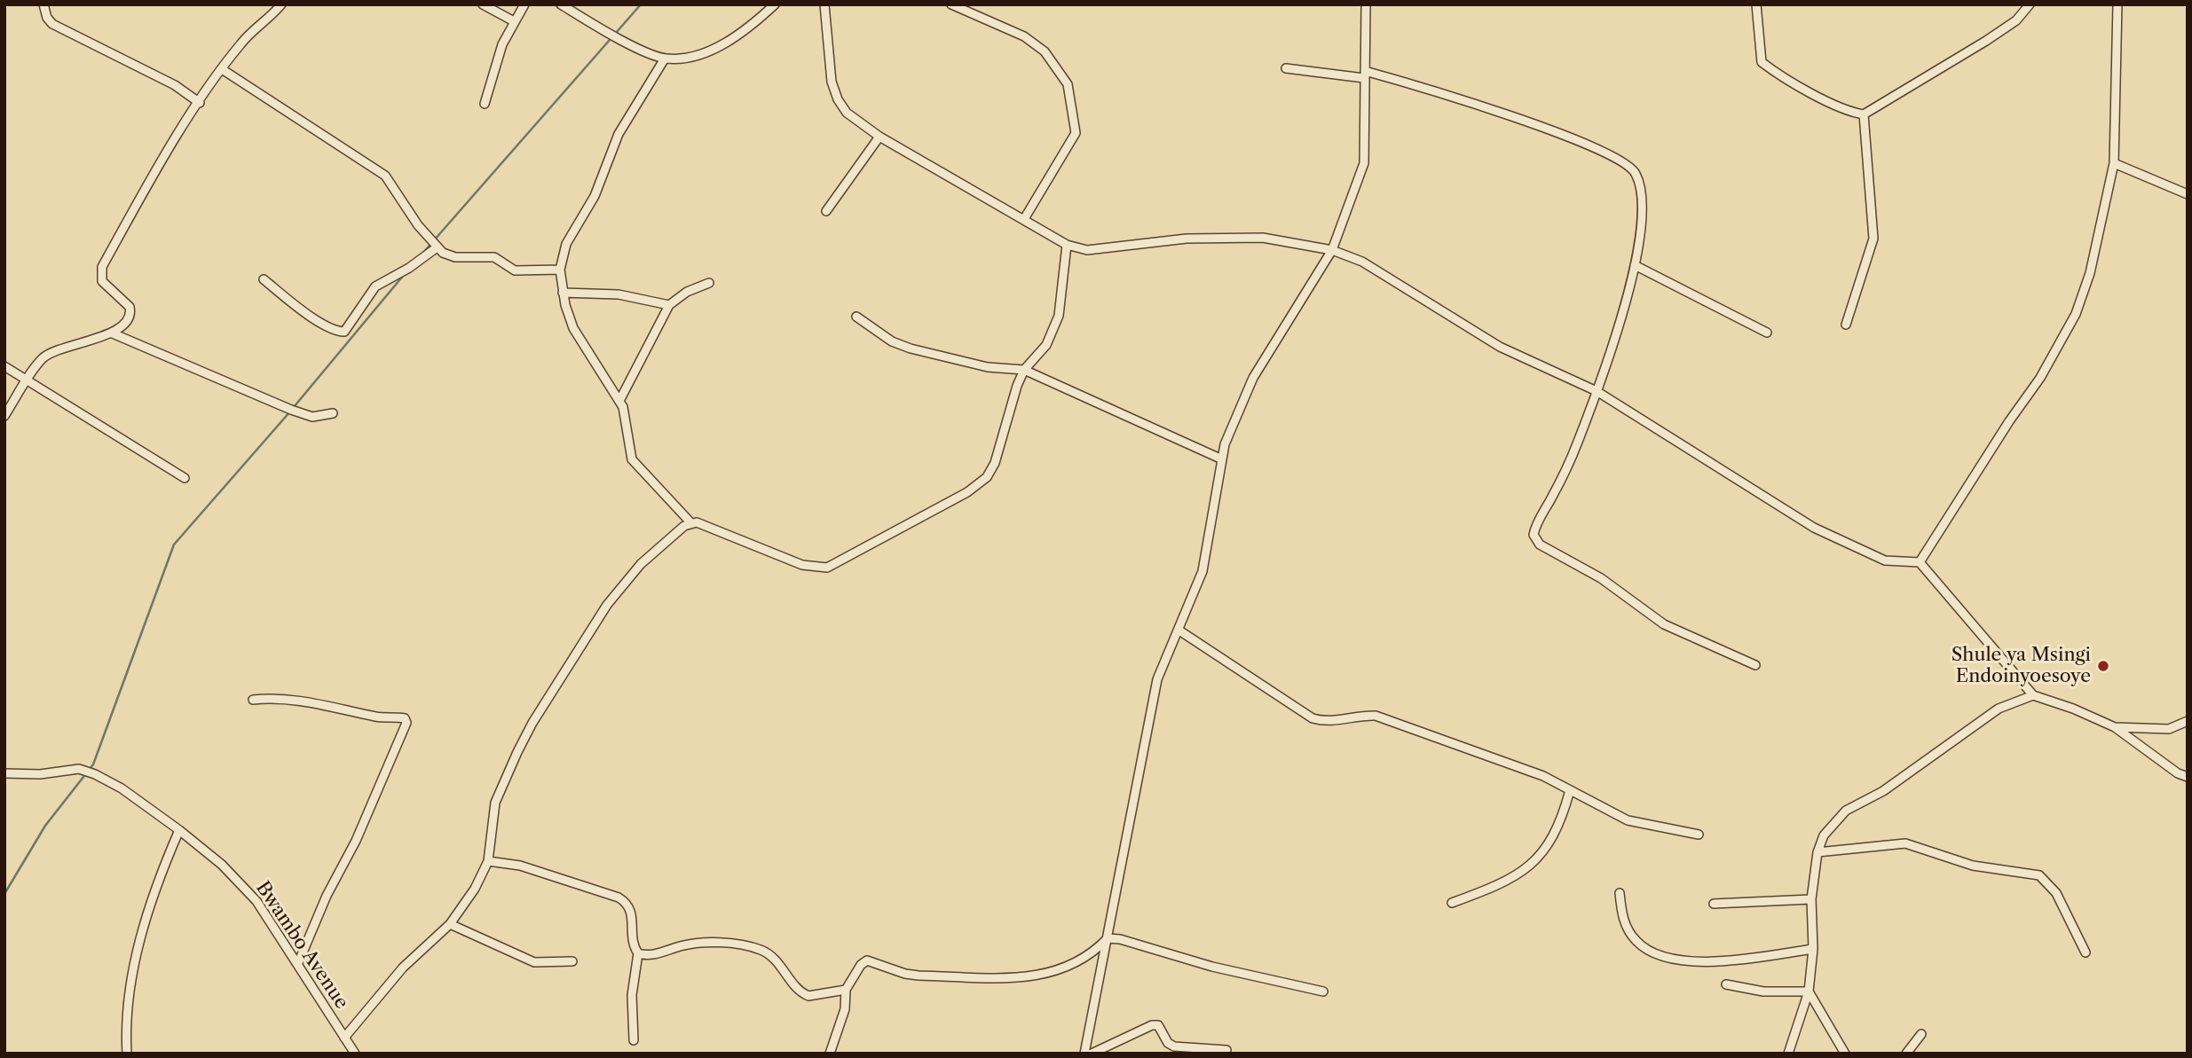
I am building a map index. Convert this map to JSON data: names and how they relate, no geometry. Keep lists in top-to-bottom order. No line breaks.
{"streets":{"street":["Bwambo Avenue"]},"places":["Shule ya Msingi Endoinyoesoye"]}
